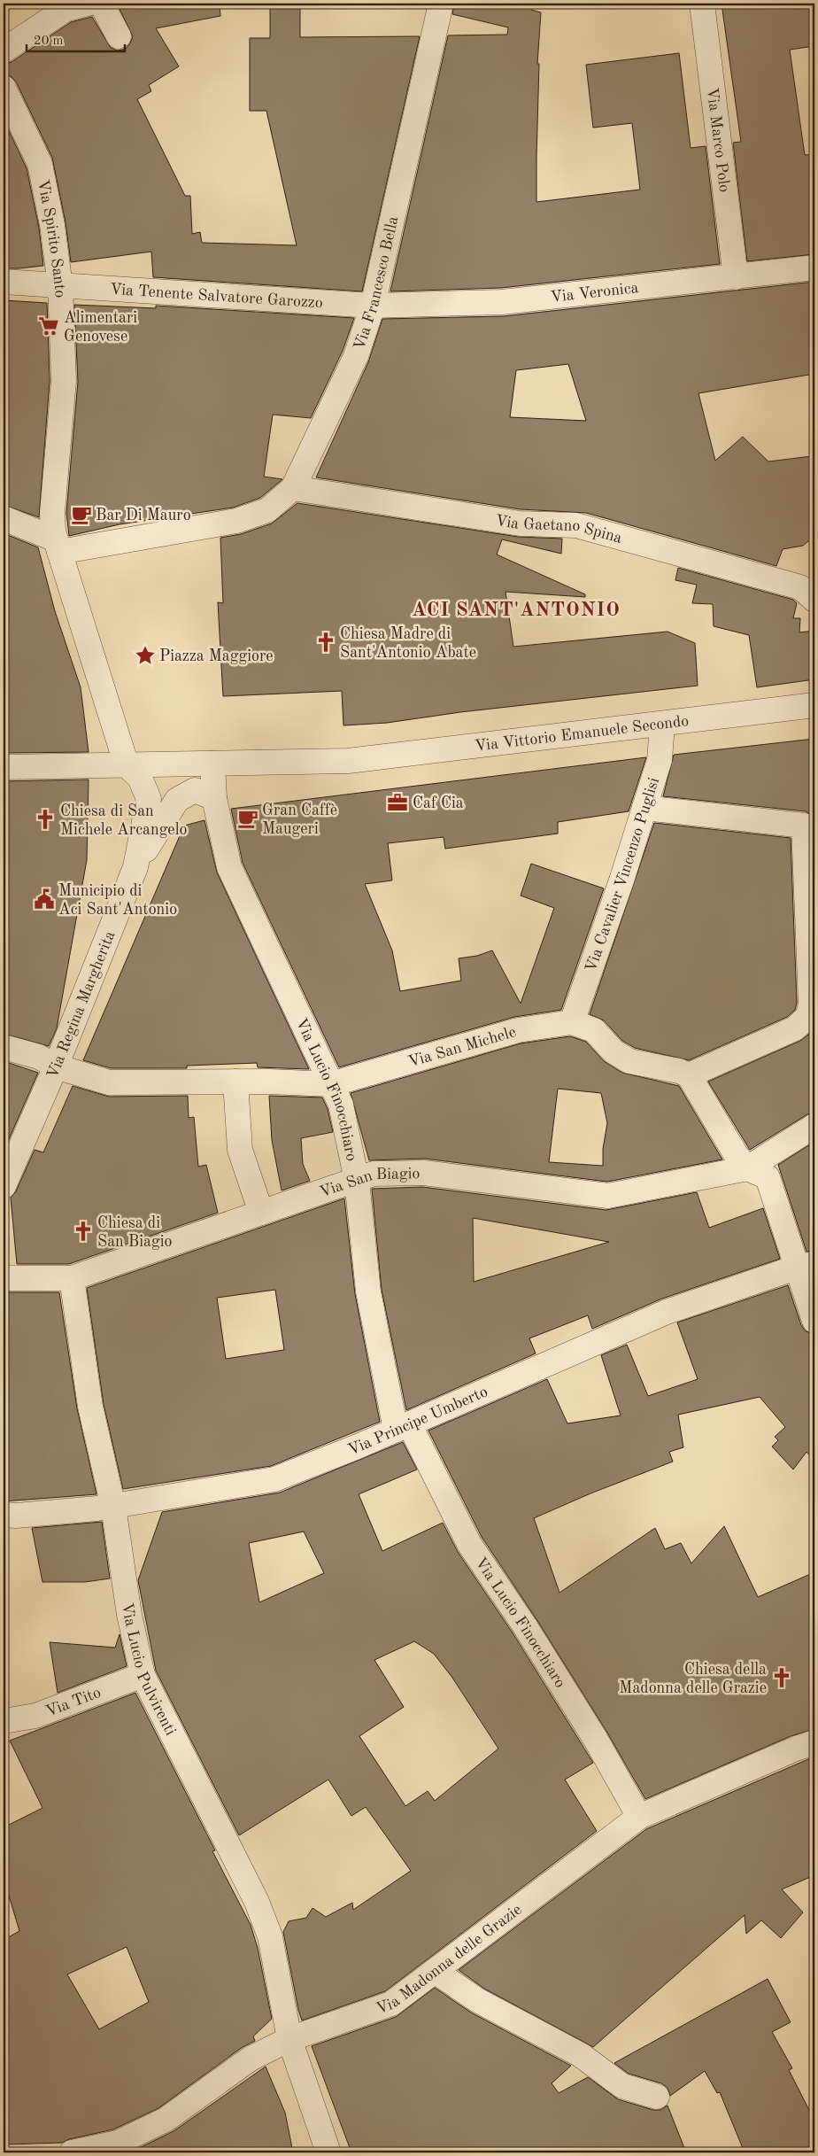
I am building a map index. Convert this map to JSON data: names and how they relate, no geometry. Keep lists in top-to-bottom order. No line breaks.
{"streets":{"street":["Via Marco Polo","Via Spirito Santo","Via Francesco Bella","Via Veronica","Via Tenente Salvatore Garozzo","Via Gaetano Spina","Via Vittorio Emanuele Secondo","Via Cavalier Vincenzo Puglisi","Via Regina Margherita","Via San Michele","Via Lucio Finocchiaro","Via San Biagio","Via Principe Umberto","Via Lucio Pulvirenti","Via Tito","Via Madonna delle Grazie"]},"crossings":[["Via Marco Polo","Via Veronica"],["Via Spirito Santo","Via Francesco Bella"],["Via Spirito Santo","Via Tenente Salvatore Garozzo"],["Via Spirito Santo","Via Vittorio Emanuele Secondo"],["Via Spirito Santo","Via Regina Margherita"],["Via Francesco Bella","Via Veronica"],["Via Francesco Bella","Via Tenente Salvatore Garozzo"],["Via Francesco Bella","Via Gaetano Spina"],["Via Veronica","Via Tenente Salvatore Garozzo"],["Via Vittorio Emanuele Secondo","Via Cavalier Vincenzo Puglisi"],["Via Vittorio Emanuele Secondo","Via Regina Margherita"],["Via Vittorio Emanuele Secondo","Via Lucio Finocchiaro"],["Via Cavalier Vincenzo Puglisi","Via San Michele"],["Via Regina Margherita","Via San Michele"],["Via San Michele","Via Lucio Finocchiaro"],["Via Lucio Finocchiaro","Via San Biagio"],["Via Lucio Finocchiaro","Via Principe Umberto"],["Via Lucio Finocchiaro","Via Madonna delle Grazie"],["Via San Biagio","Via Lucio Pulvirenti"],["Via Principe Umberto","Via Lucio Pulvirenti"],["Via Lucio Pulvirenti","Via Tito"],["Via Lucio Pulvirenti","Via Madonna delle Grazie"]],"districts":["ACI SANT'ANTONIO"],"places":{"supermarket":["Alimentari Genovese"],"cafe":["Bar Di Mauro","Gran Caffè Maugeri"],"church":["Chiesa Madre di Sant'Antonio Abate","Chiesa di San Michele Arcangelo","Chiesa di San Biagio","Chiesa della Madonna delle Grazie"],"place":["Piazza Maggiore"],"office":["Caf Cia"],"public building":["Municipio di Aci Sant'Antonio"]},"scale_bar":"20 m"}
